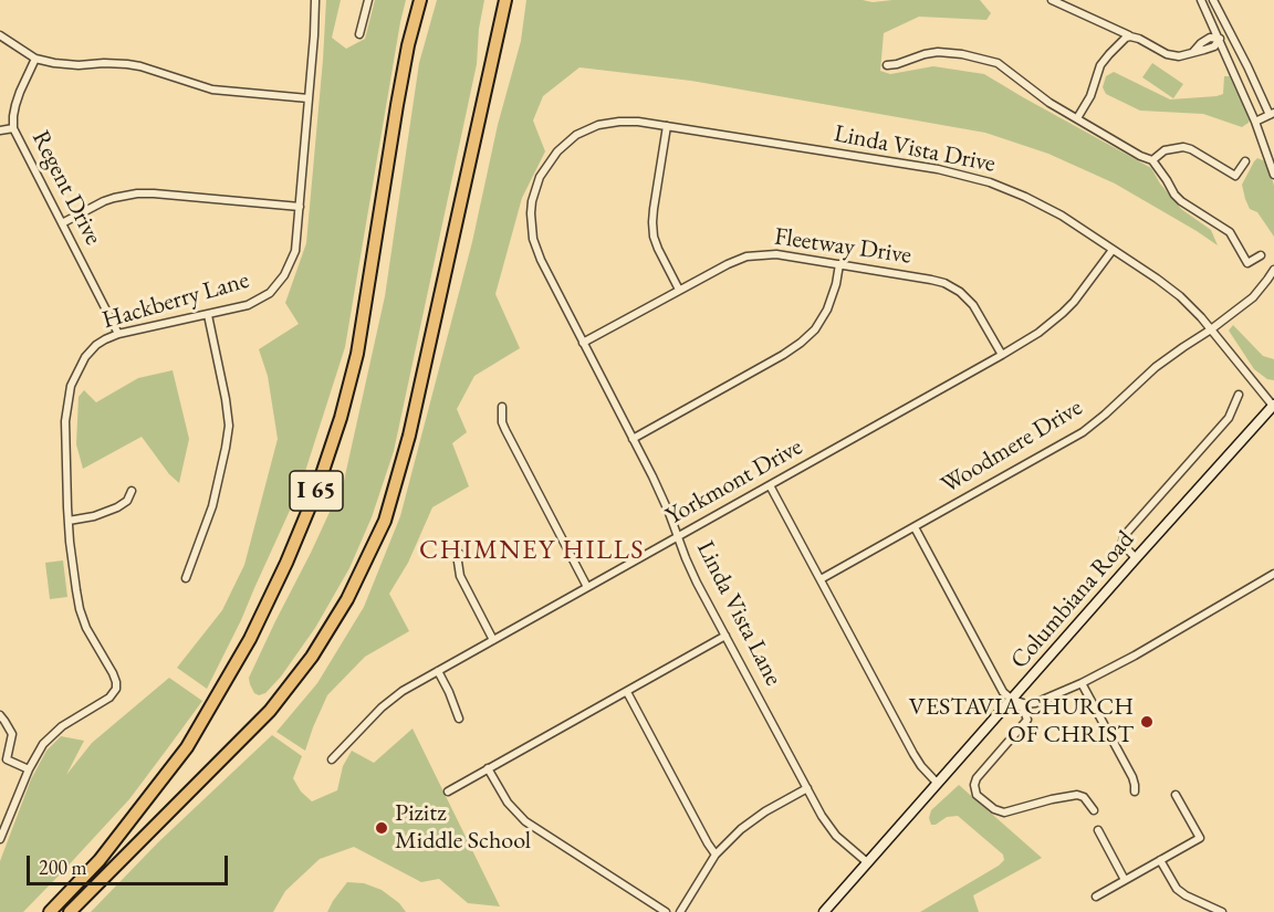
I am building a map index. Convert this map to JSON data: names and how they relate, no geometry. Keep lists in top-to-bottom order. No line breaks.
{"streets":{"highway":["I 65"],"main road":["Columbiana Road"],"street":["Linda Vista Drive","Regent Drive","Fleetway Drive","Hackberry Lane","Woodmere Drive","Yorkmont Drive","Linda Vista Lane"]},"crossings":[["Linda Vista Drive","Woodmere Drive"],["Linda Vista Drive","Yorkmont Drive"],["Linda Vista Drive","Columbiana Road"],["Linda Vista Drive","Linda Vista Lane"],["Regent Drive","Hackberry Lane"],["Fleetway Drive","Yorkmont Drive"],["Fleetway Drive","Linda Vista Lane"],["Yorkmont Drive","Linda Vista Lane"],["Columbiana Road","Linda Vista Lane"]],"districts":["CHIMNEY HILLS"],"places":["VESTAVIA CHURCH OF CHRIST","Pizitz Middle School"],"scale_bar":"200 m"}
